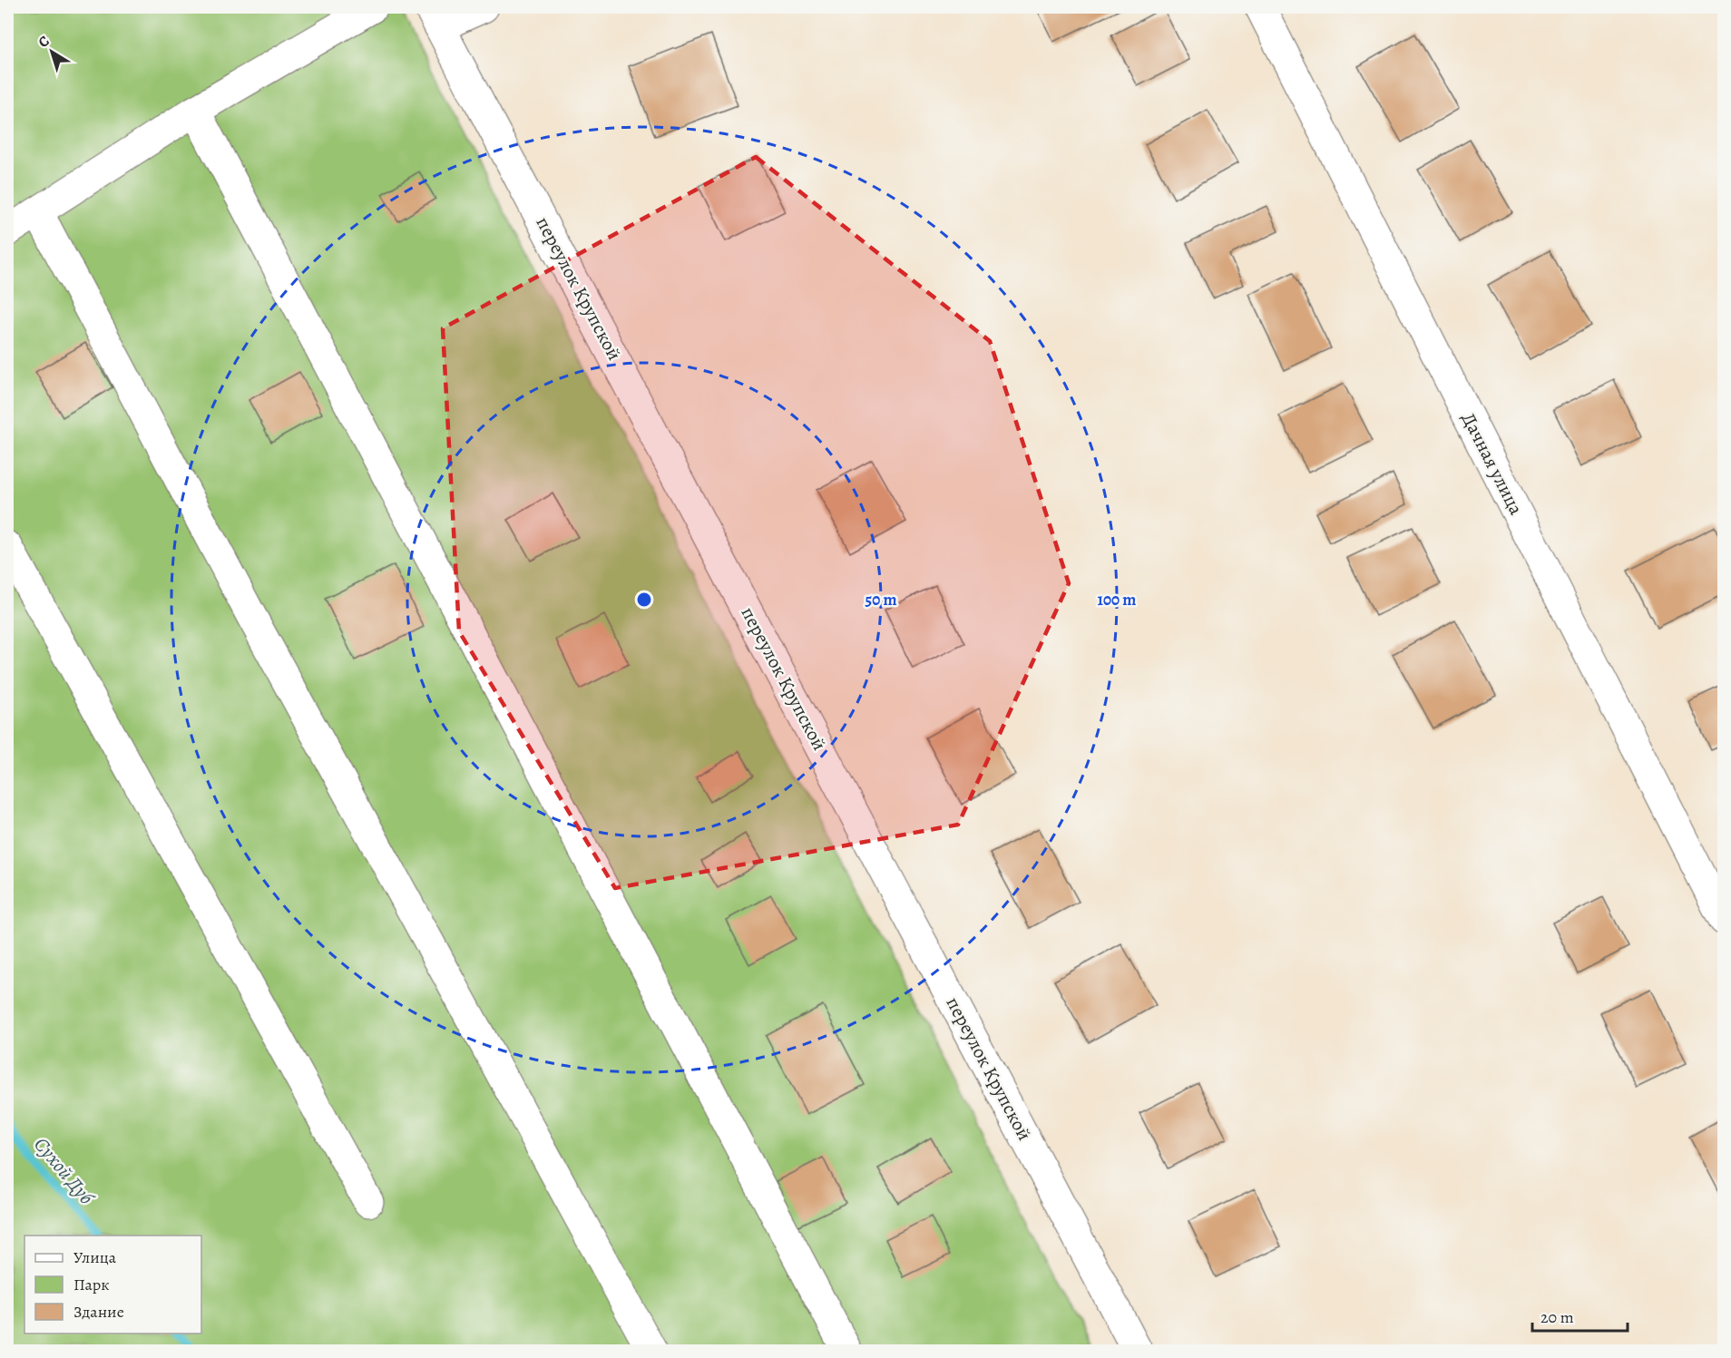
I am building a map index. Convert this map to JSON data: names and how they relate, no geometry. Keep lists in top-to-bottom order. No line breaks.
{"streets":{"street":["переулок Крупской","Дачная улица"]},"water":["Сухой Дуб"],"legend":["Улица","Парк","Здание"],"scale_bar":"20 m","north":"top left","rings":["50 m","100 m"]}
